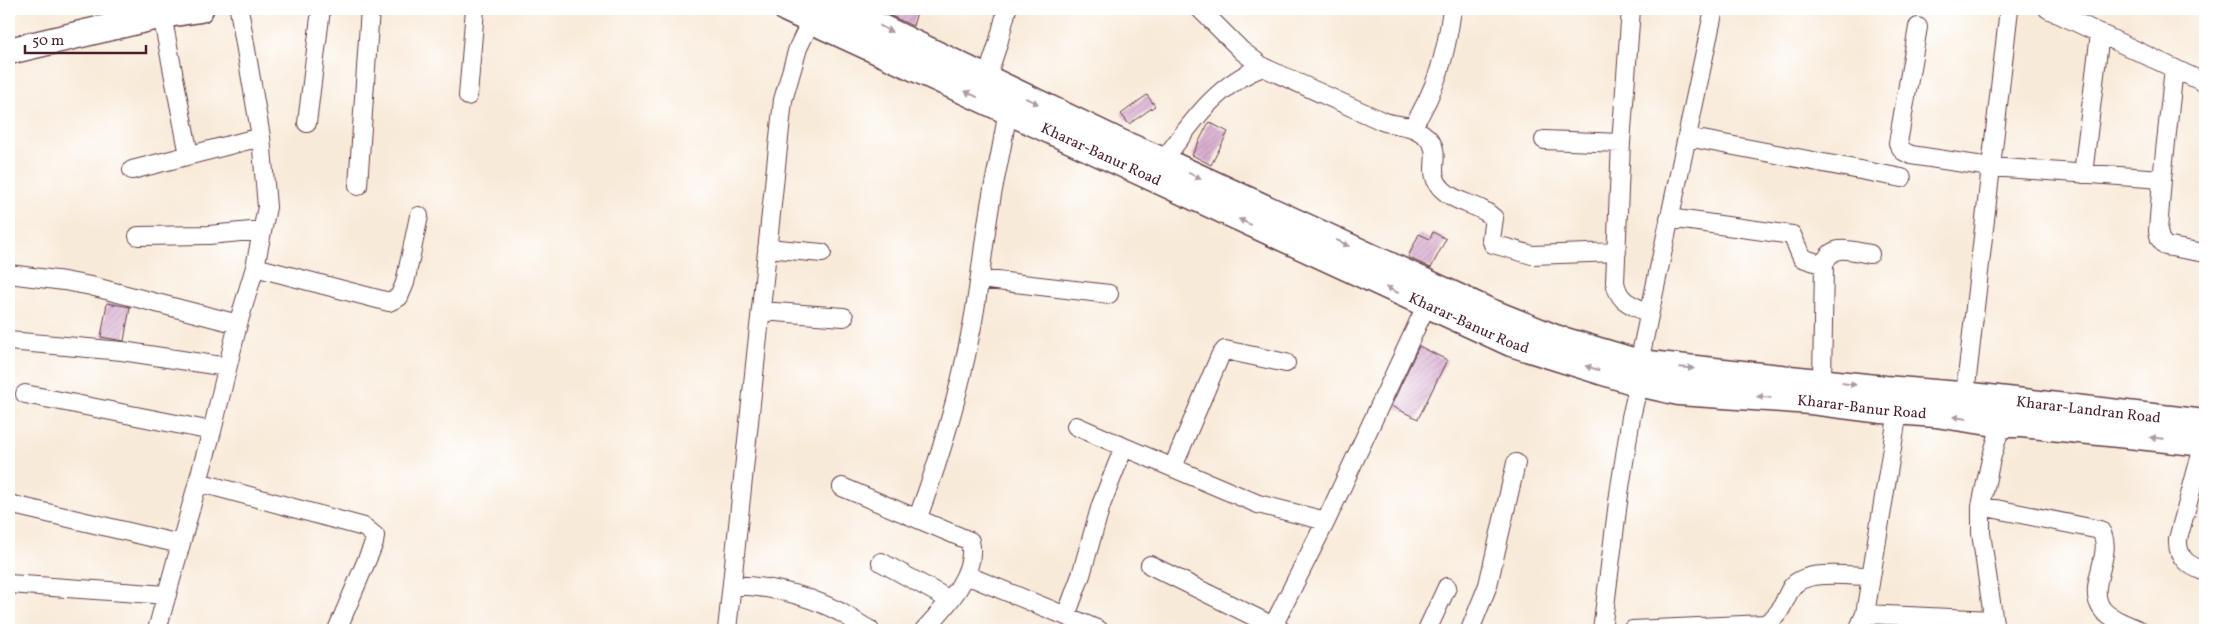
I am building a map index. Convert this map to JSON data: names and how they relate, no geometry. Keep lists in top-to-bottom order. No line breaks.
{"streets":{"highway":["Kharar-Banur Road","Kharar-Landran Road"]},"crossings":[["Kharar-Banur Road","Kharar-Landran Road"]],"one_way":["Kharar-Landran Road"],"scale_bar":"50 m"}
